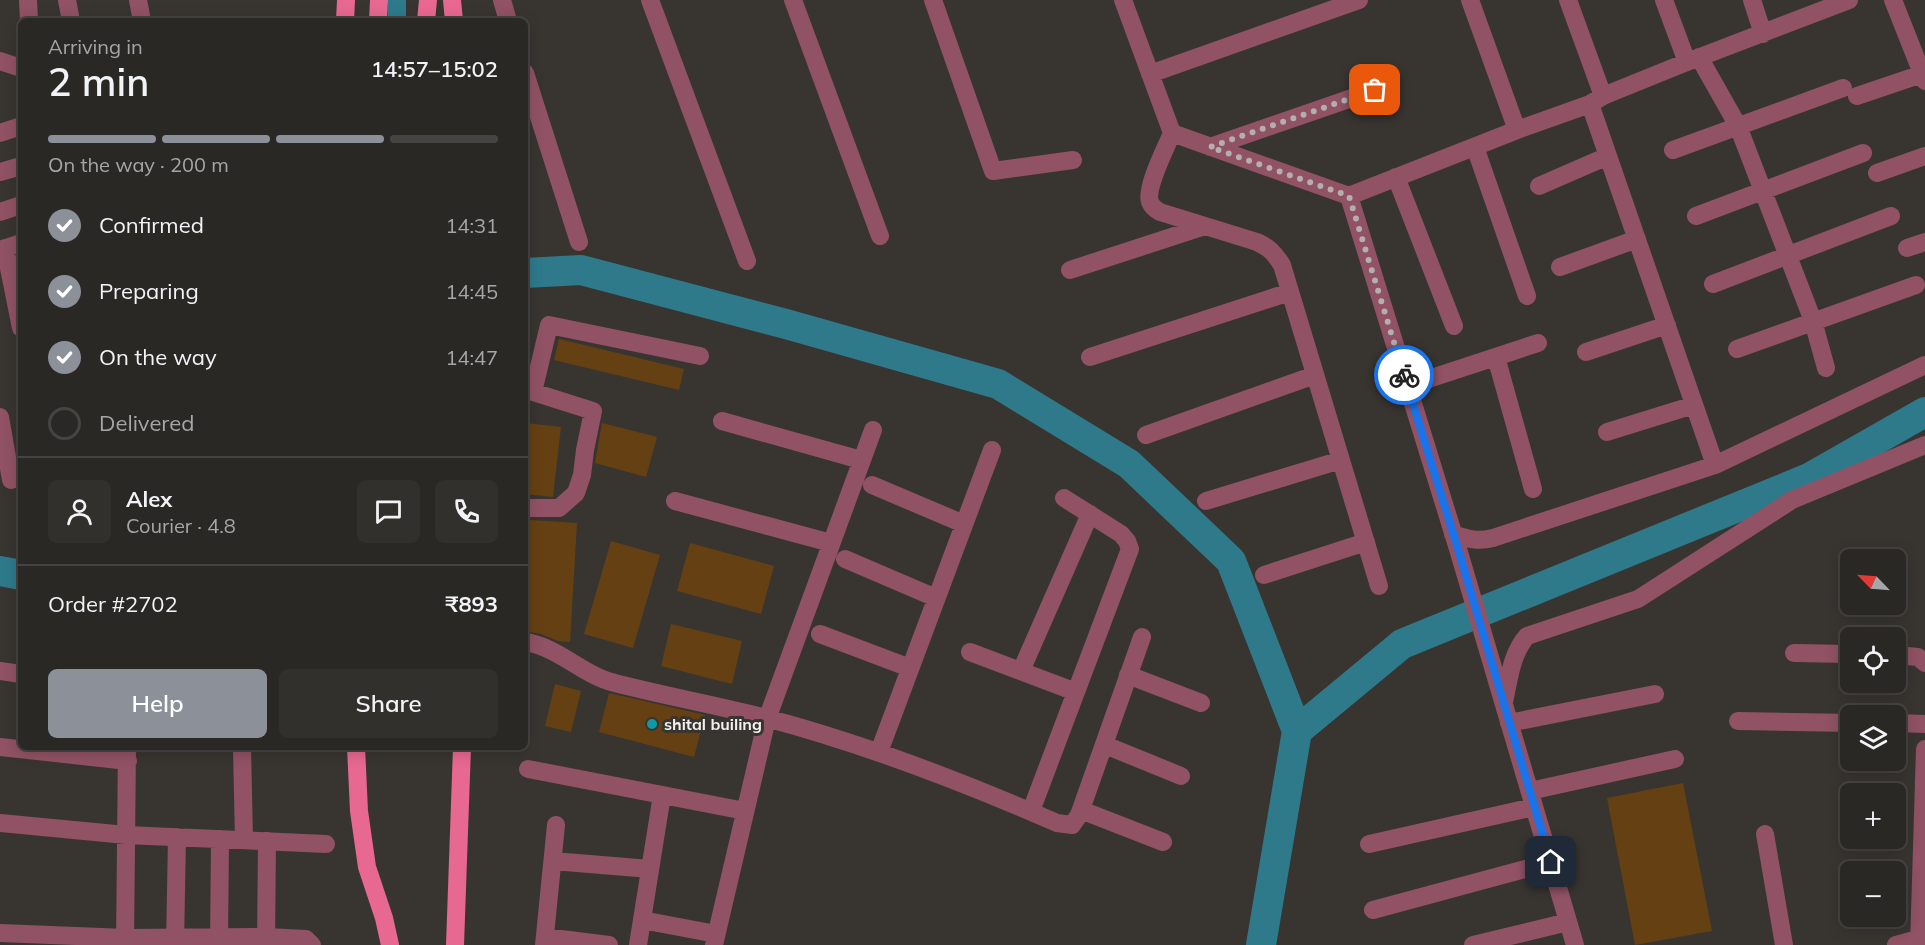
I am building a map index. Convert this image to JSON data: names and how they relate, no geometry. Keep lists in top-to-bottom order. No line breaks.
{"places":["shital builing"],"north":"top left","page":{"heading":["2 min","Arriving in","14:57–15:02"],"panel":["Alex","Courier · 4.8","Order #2702","₹893"],"bar":"On the way · 200 m","list":[["Confirmed","14:31"],["Preparing","14:45"],["On the way","14:47"],"Delivered"],"map_buttons":["+","−"],"buttons":["Help","Share"]}}
